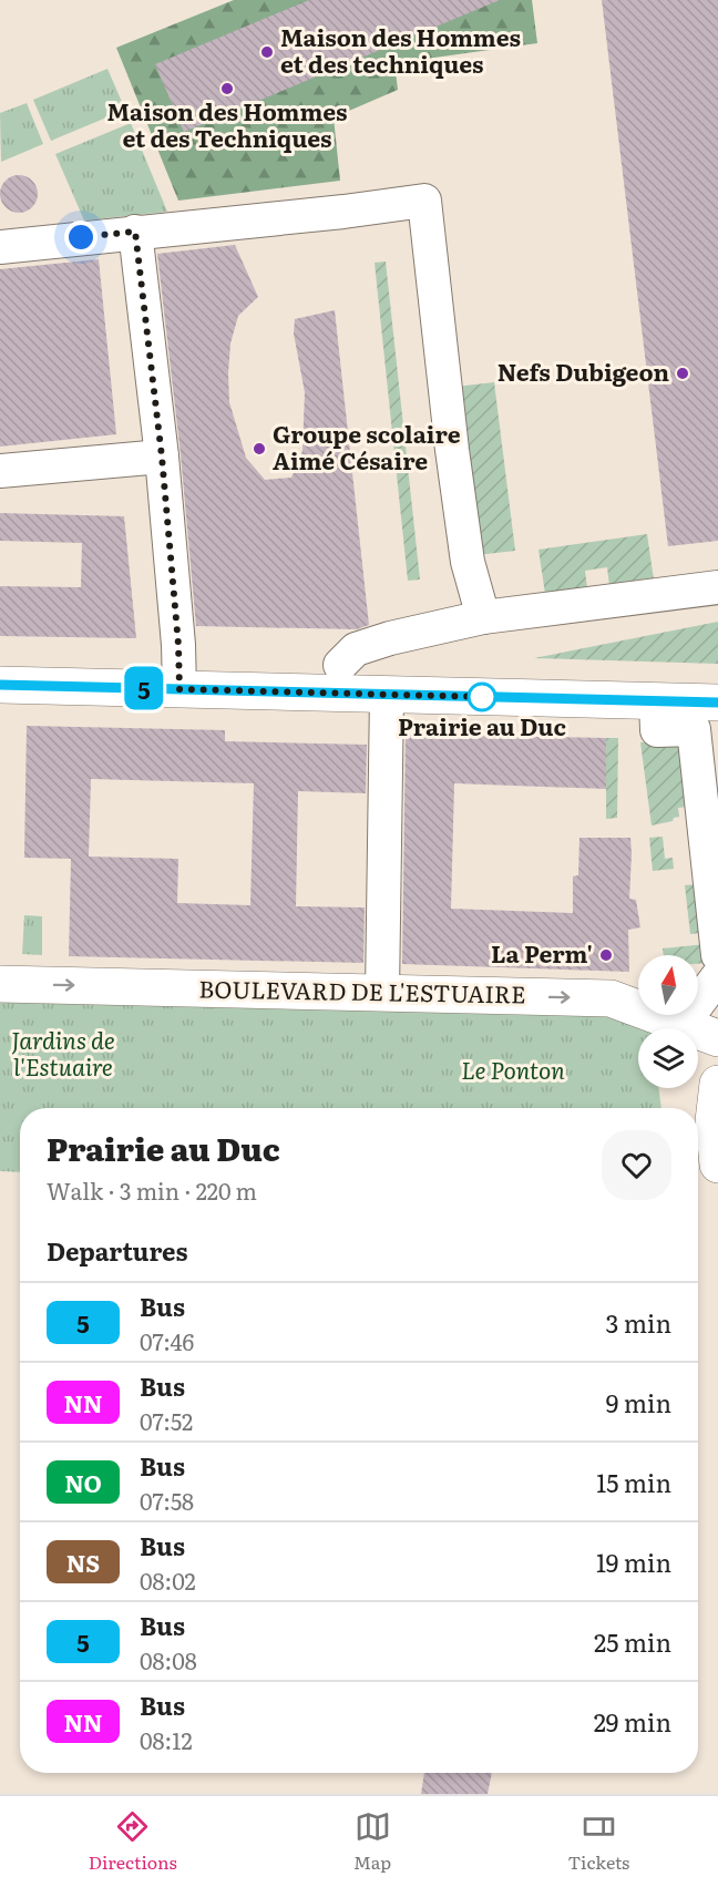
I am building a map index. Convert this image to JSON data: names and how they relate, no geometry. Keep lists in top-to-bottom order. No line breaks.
{"streets":{"main road":["BOULEVARD DE L'ESTUAIRE"]},"parks":["Jardins de l'Estuaire","Le Ponton"],"places":["Maison des Hommes et des techniques","Maison des Hommes et des Techniques","Nefs Dubigeon","Groupe scolaire Aimé Césaire","Prairie au Duc","La Perm'"],"lines":["bus line 5"],"north":"top","page":{"on_map":"5","heading":[["Prairie au Duc","Walk · 3 min · 220 m"],"Departures"],"list":[{"mark":"5","name":"Bus","note":"07:46","value":"3 min"},{"mark":"NN","name":"Bus","note":"07:52","value":"9 min"},{"mark":"NO","name":"Bus","note":"07:58","value":"15 min"},{"mark":"NS","name":"Bus","note":"08:02","value":"19 min"},{"mark":"5","name":"Bus","note":"08:08","value":"25 min"},{"mark":"NN","name":"Bus","note":"08:12","value":"29 min"}],"tabs":["Directions","Map","Tickets"]}}
